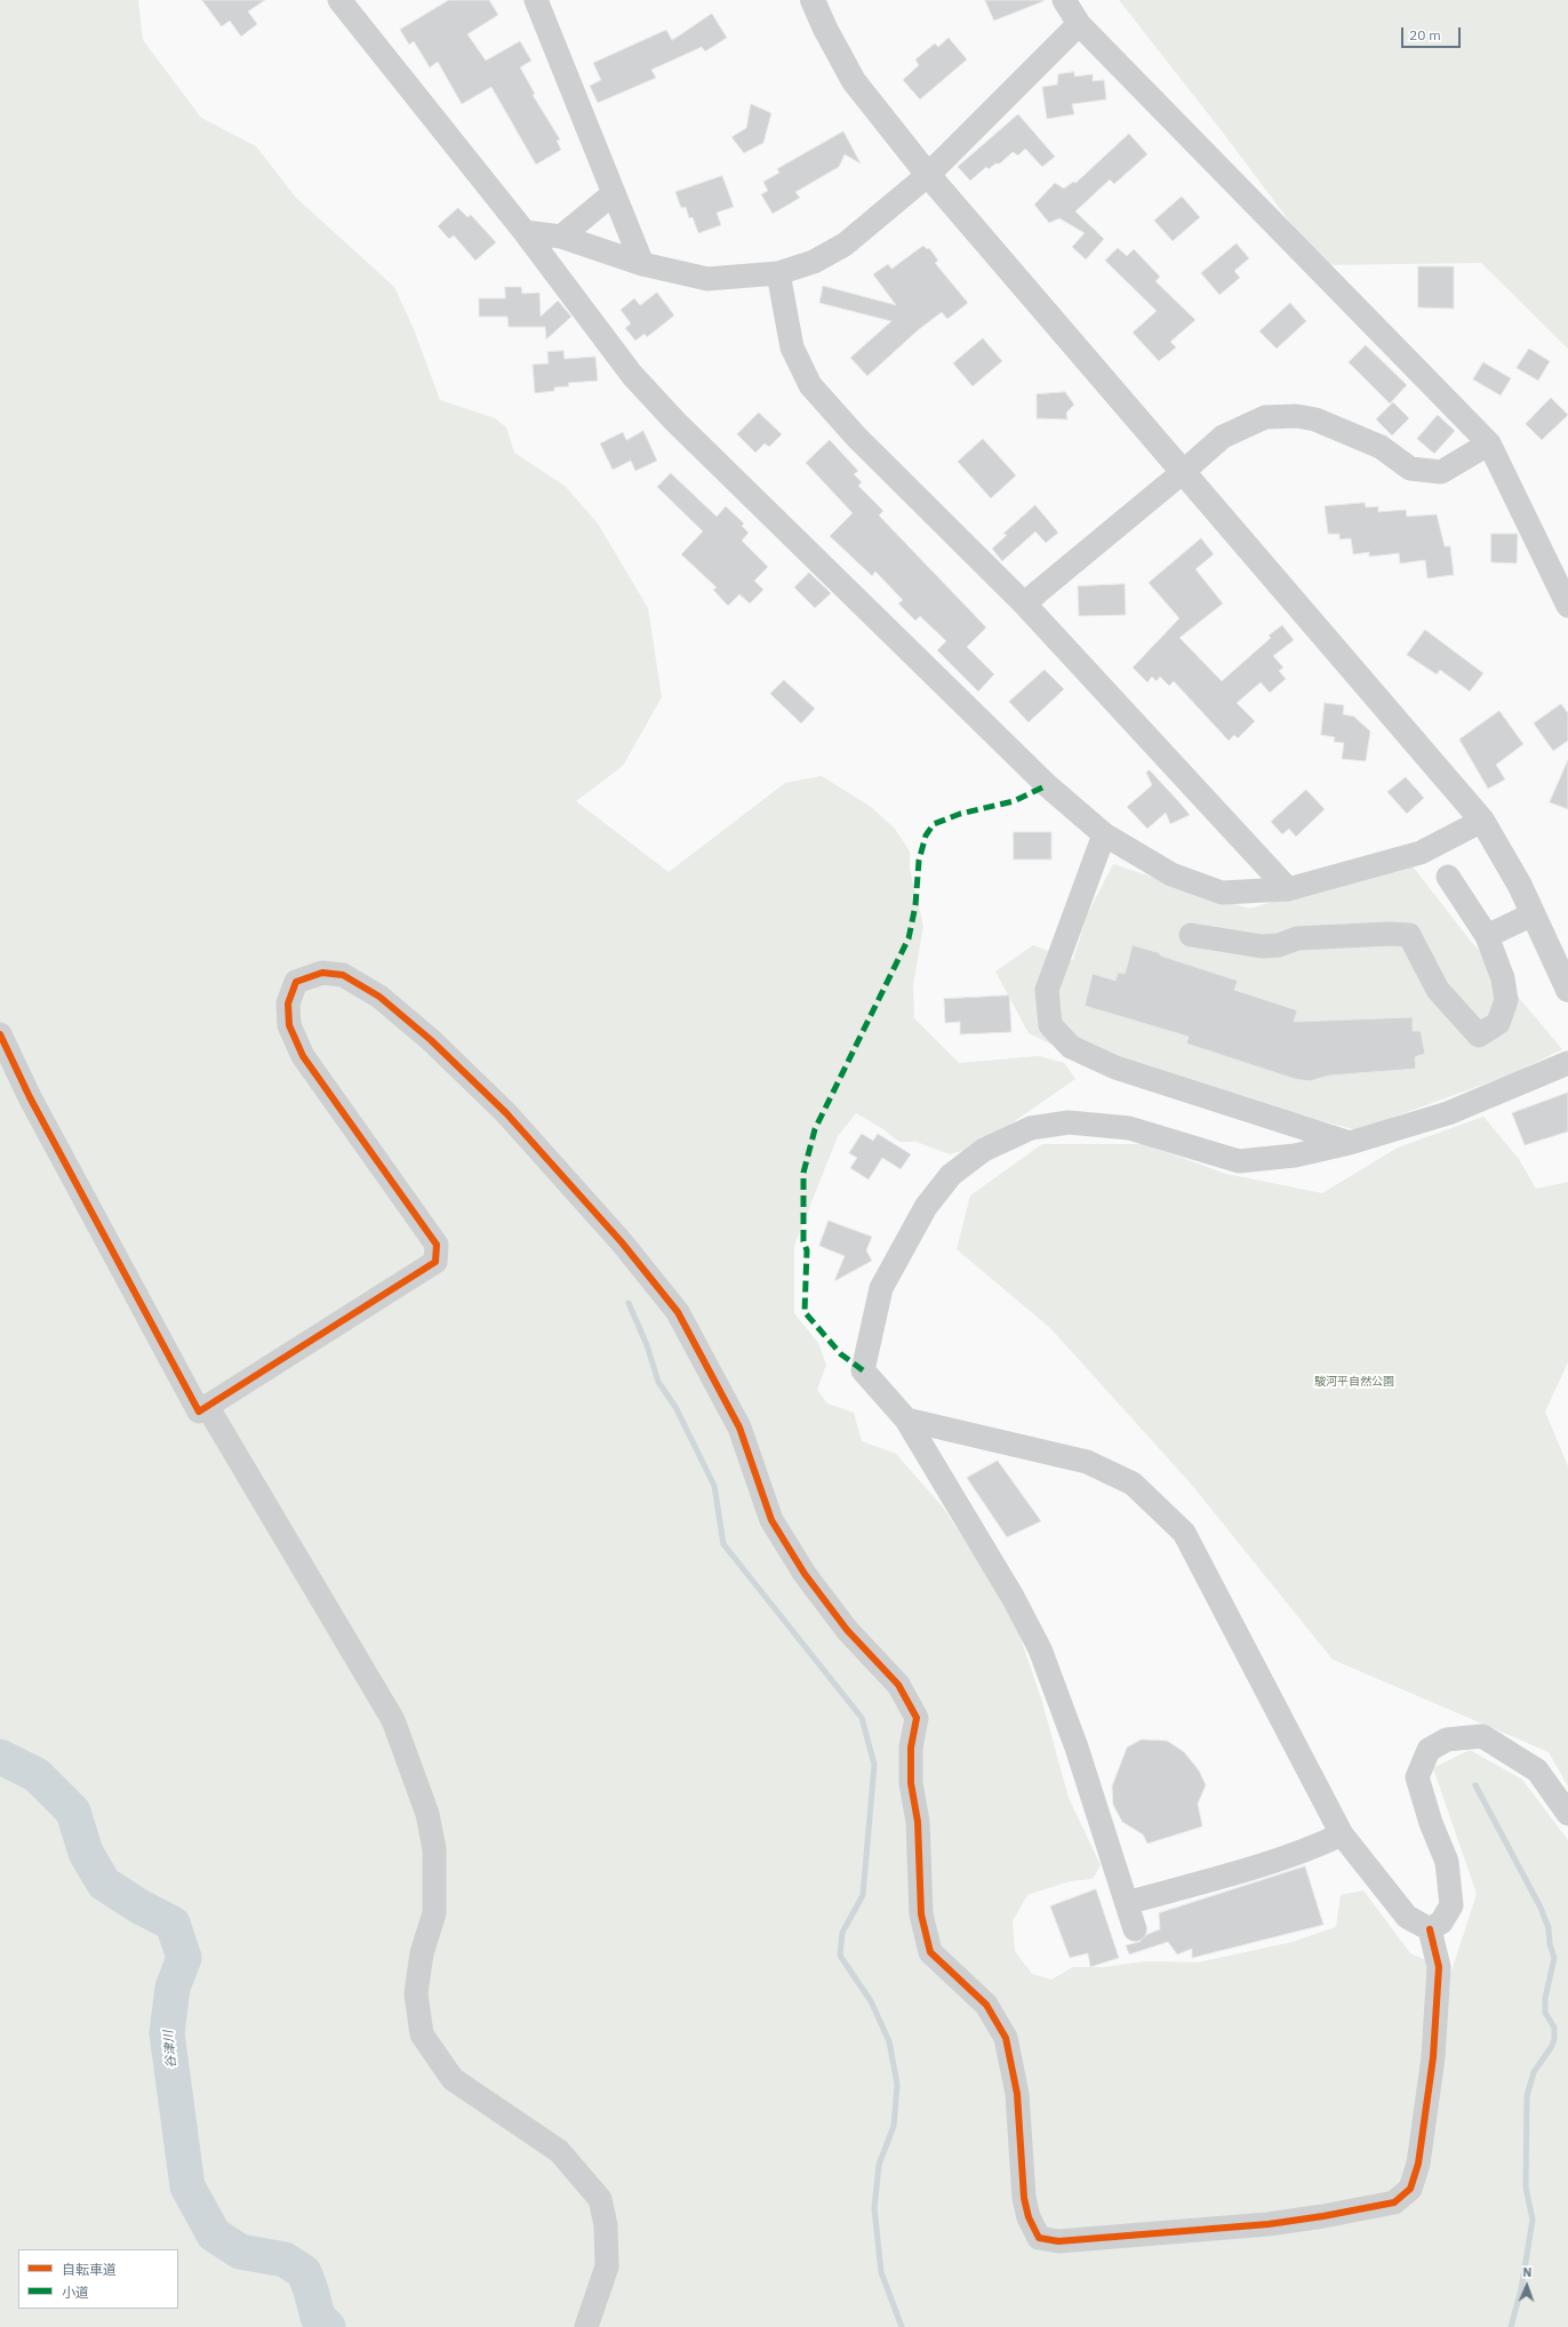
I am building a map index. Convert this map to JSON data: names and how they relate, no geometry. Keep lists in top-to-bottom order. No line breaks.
{"water":["谷津川"],"parks":["駿河平自然公園"],"legend":["自転車道","小道"],"scale_bar":"20 m","north":"top"}
